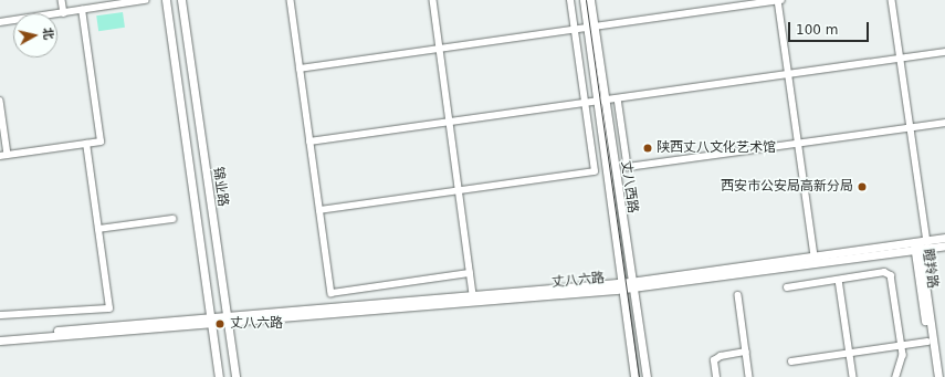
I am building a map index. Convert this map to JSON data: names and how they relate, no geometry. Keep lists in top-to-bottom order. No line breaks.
{"streets":{"main road":["锦业路","丈八西路","瞪羚路","丈八六路"]},"crossings":[["锦业路","丈八六路"],["丈八西路","丈八六路"],["瞪羚路","丈八六路"]],"places":["陕西丈八文化艺术馆","西安市公安局高新分局","丈八六路"],"scale_bar":"100 m","north":"right"}
